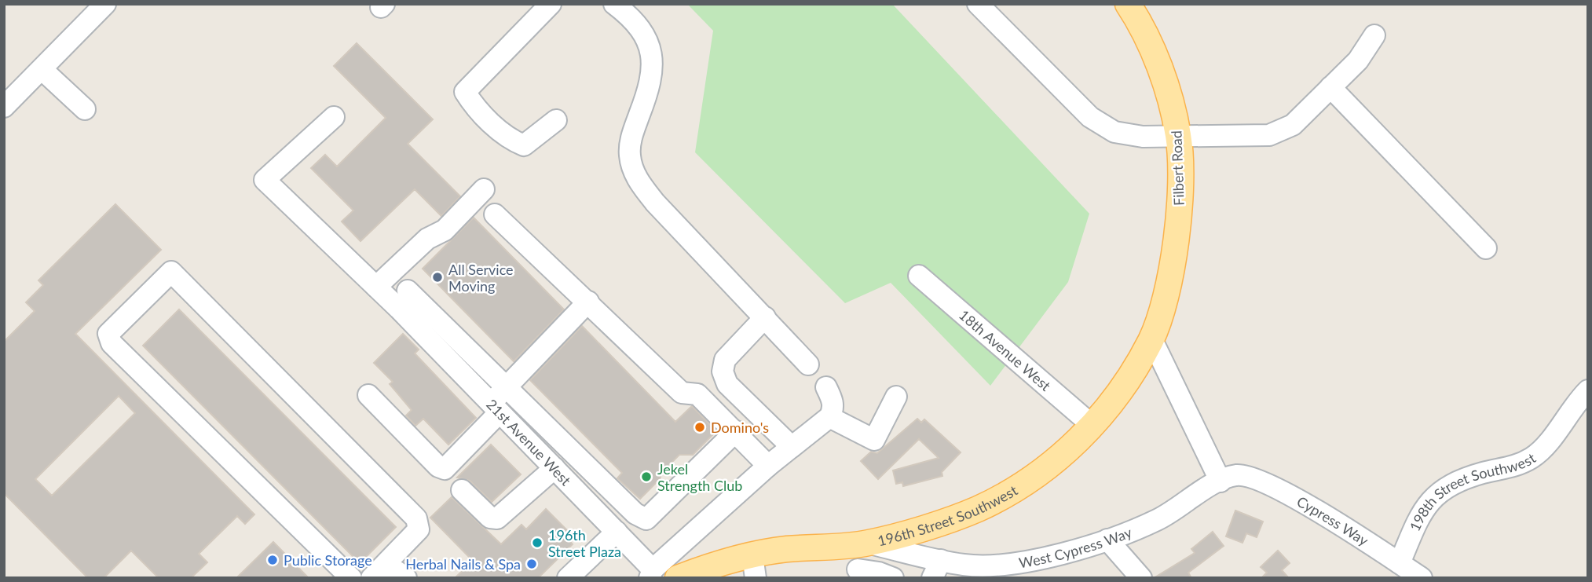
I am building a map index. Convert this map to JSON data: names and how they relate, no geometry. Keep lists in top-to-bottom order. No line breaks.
{"streets":{"main road":["Filbert Road","196th Street Southwest"],"street":["18th Avenue West","21st Avenue West","198th Street Southwest","Cypress Way","West Cypress Way"]},"crossings":[["Filbert Road","196th Street Southwest"],["18th Avenue West","196th Street Southwest"],["198th Street Southwest","Cypress Way"],["196th Street Southwest","West Cypress Way"],["Cypress Way","West Cypress Way"]],"places":["All Service Moving","Domino's","Jekel Strength Club","196th Street Plaza","Public Storage","Herbal Nails & Spa"]}
